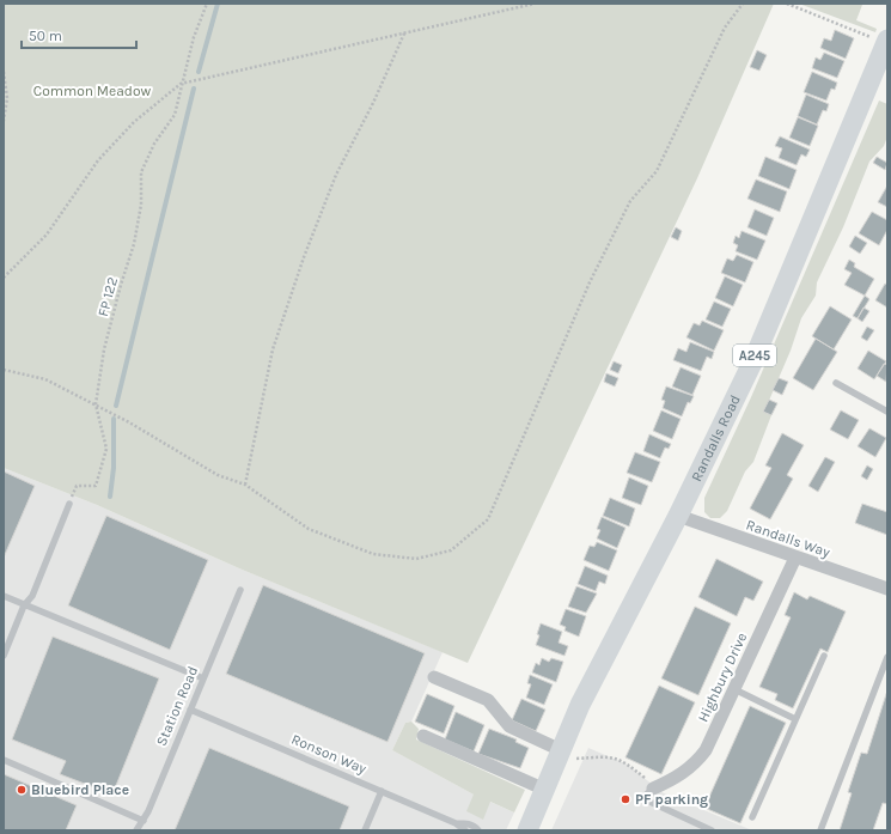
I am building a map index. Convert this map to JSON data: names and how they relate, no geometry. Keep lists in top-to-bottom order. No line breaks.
{"streets":{"main road":["A245","Randalls Road"],"street":["Randalls Way","Highbury Drive"],"lane":["Station Road","Ronson Way"],"path":["FP 122"]},"crossings":[["Randalls Road","Randalls Way"],["Randalls Way","Highbury Drive"],["Station Road","Ronson Way"]],"parks":["Common Meadow"],"places":["Bluebird Place","PF parking"],"scale_bar":"50 m"}
